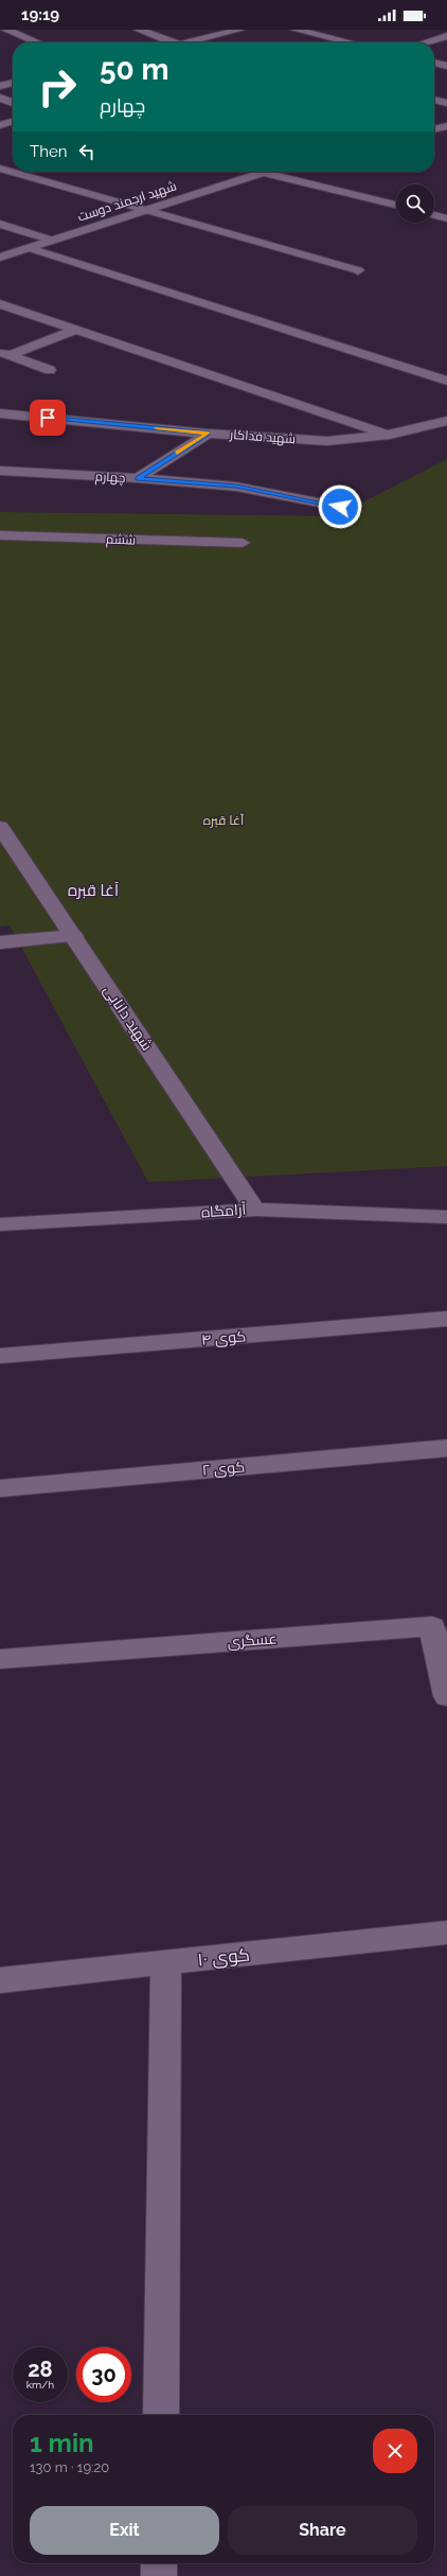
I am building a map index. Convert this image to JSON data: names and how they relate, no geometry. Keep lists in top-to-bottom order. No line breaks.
{"streets":{"street":["شهید ارجمند دوست","شهید فداکار","چهارم","ششم","شهید دانایی","آرامگاه","کوی ۴","کوی ۲","عسگری","کوی ۱۰"]},"crossings":[["شهید فداکار","چهارم"],["شهید دانایی","آرامگاه"]],"districts":["آغا قبره"],"parks":["آغا قبره"],"page":{"status":"19:19","turn":["50 m","چهارم"],"then":"Then","speed":"28 km/h","limit":"30","heading":["1 min","130 m · 19:20"],"buttons":["Exit","Share"]}}
